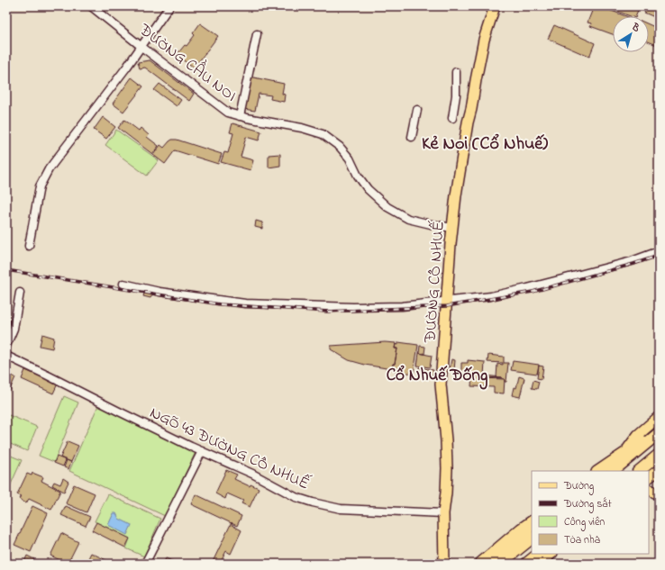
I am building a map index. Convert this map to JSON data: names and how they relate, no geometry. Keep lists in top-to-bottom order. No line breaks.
{"streets":{"main road":["ĐƯỜNG CỔ NHUẾ"],"street":["ĐƯỜNG CẦU NOI","NGÕ 43 ĐƯỜNG CỔ NHUẾ"]},"crossings":[["ĐƯỜNG CẦU NOI","ĐƯỜNG CỔ NHUẾ"],["ĐƯỜNG CỔ NHUẾ","NGÕ 43 ĐƯỜNG CỔ NHUẾ"]],"districts":["Kẻ Noi (Cổ Nhuế)","Cổ Nhuế Đống"],"legend":["Đường","Đường sắt","Công viên","Tòa nhà"],"north":"top right"}
